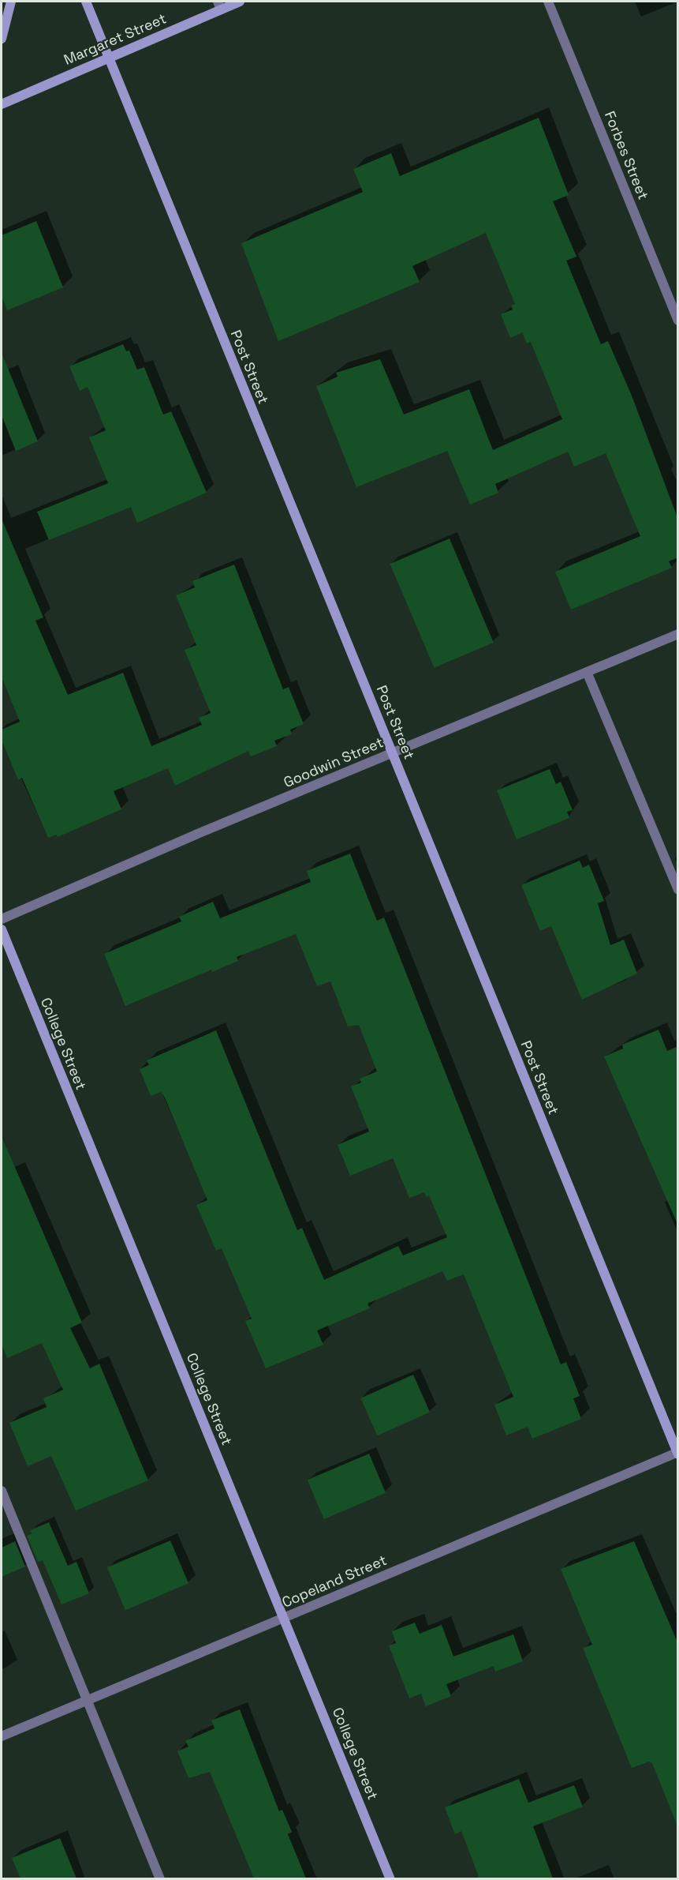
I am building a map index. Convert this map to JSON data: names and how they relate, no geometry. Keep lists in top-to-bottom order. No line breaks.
{"streets":{"street":["Margaret Street","Forbes Street","Post Street","Goodwin Street","College Street","Copeland Street"]},"crossings":[["Margaret Street","Post Street"],["Post Street","Goodwin Street"],["Post Street","Copeland Street"],["College Street","Copeland Street"]]}
